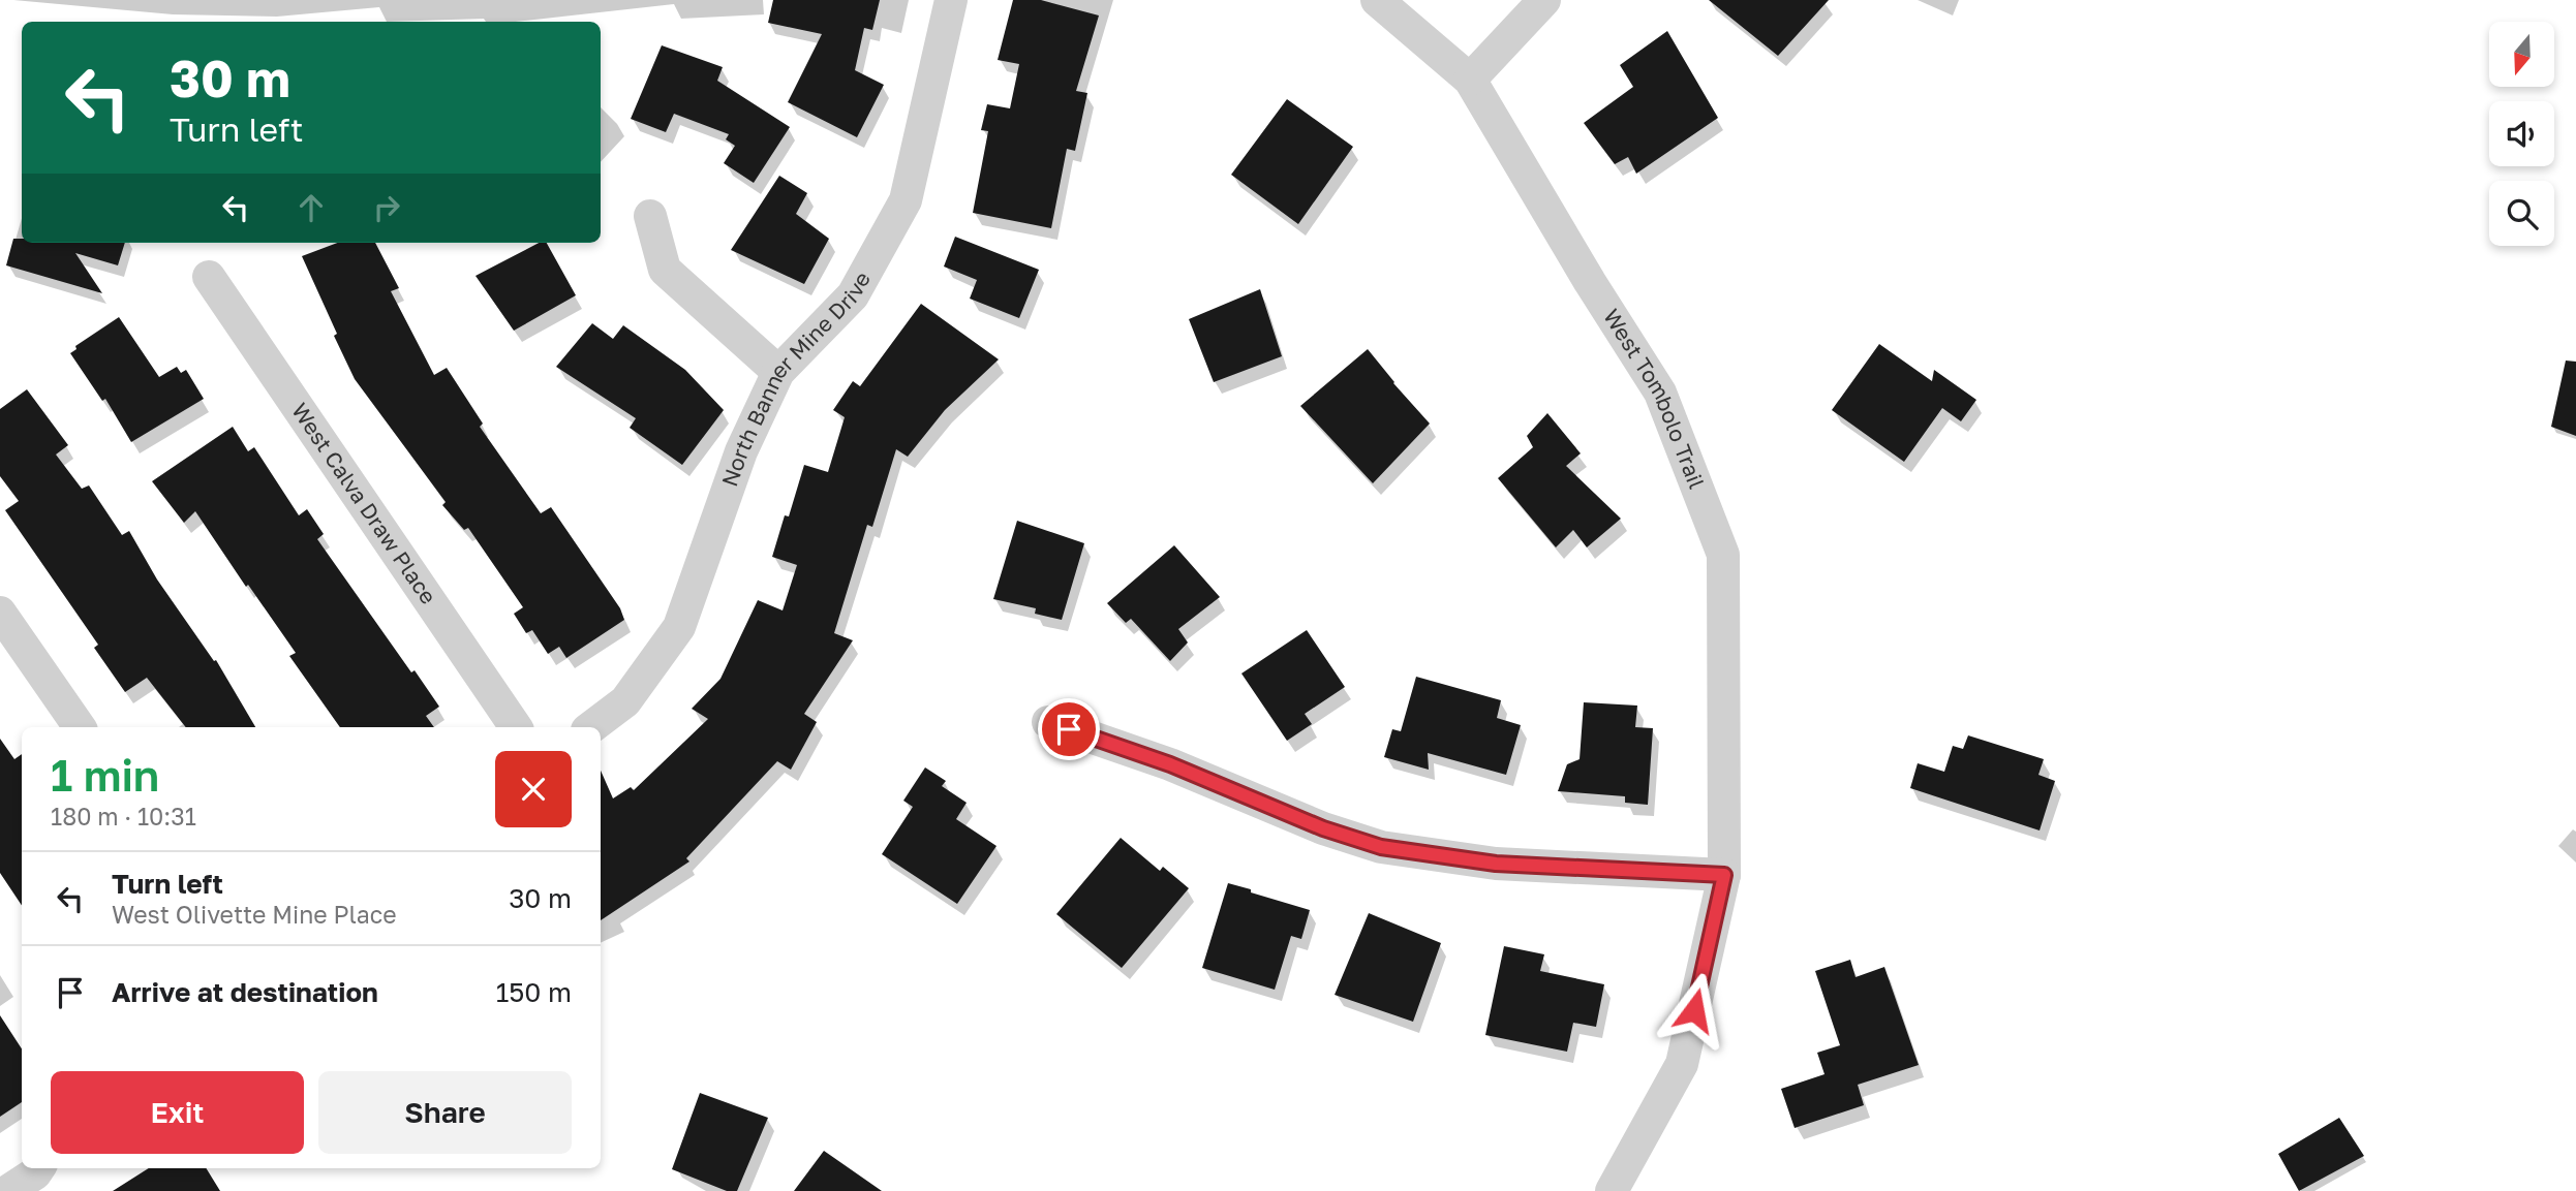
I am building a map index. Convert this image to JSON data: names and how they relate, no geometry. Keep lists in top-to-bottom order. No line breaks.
{"streets":{"street":["North Banner Mine Drive","West Tombolo Trail","West Calva Draw Place"]},"north":"bottom","page":{"turn":["30 m","Turn left"],"heading":["1 min","180 m · 10:31"],"list":[{"name":"Turn left","note":"West Olivette Mine Place","value":"30 m"},{"name":"Arrive at destination","value":"150 m"}],"buttons":["Exit","Share"]}}
